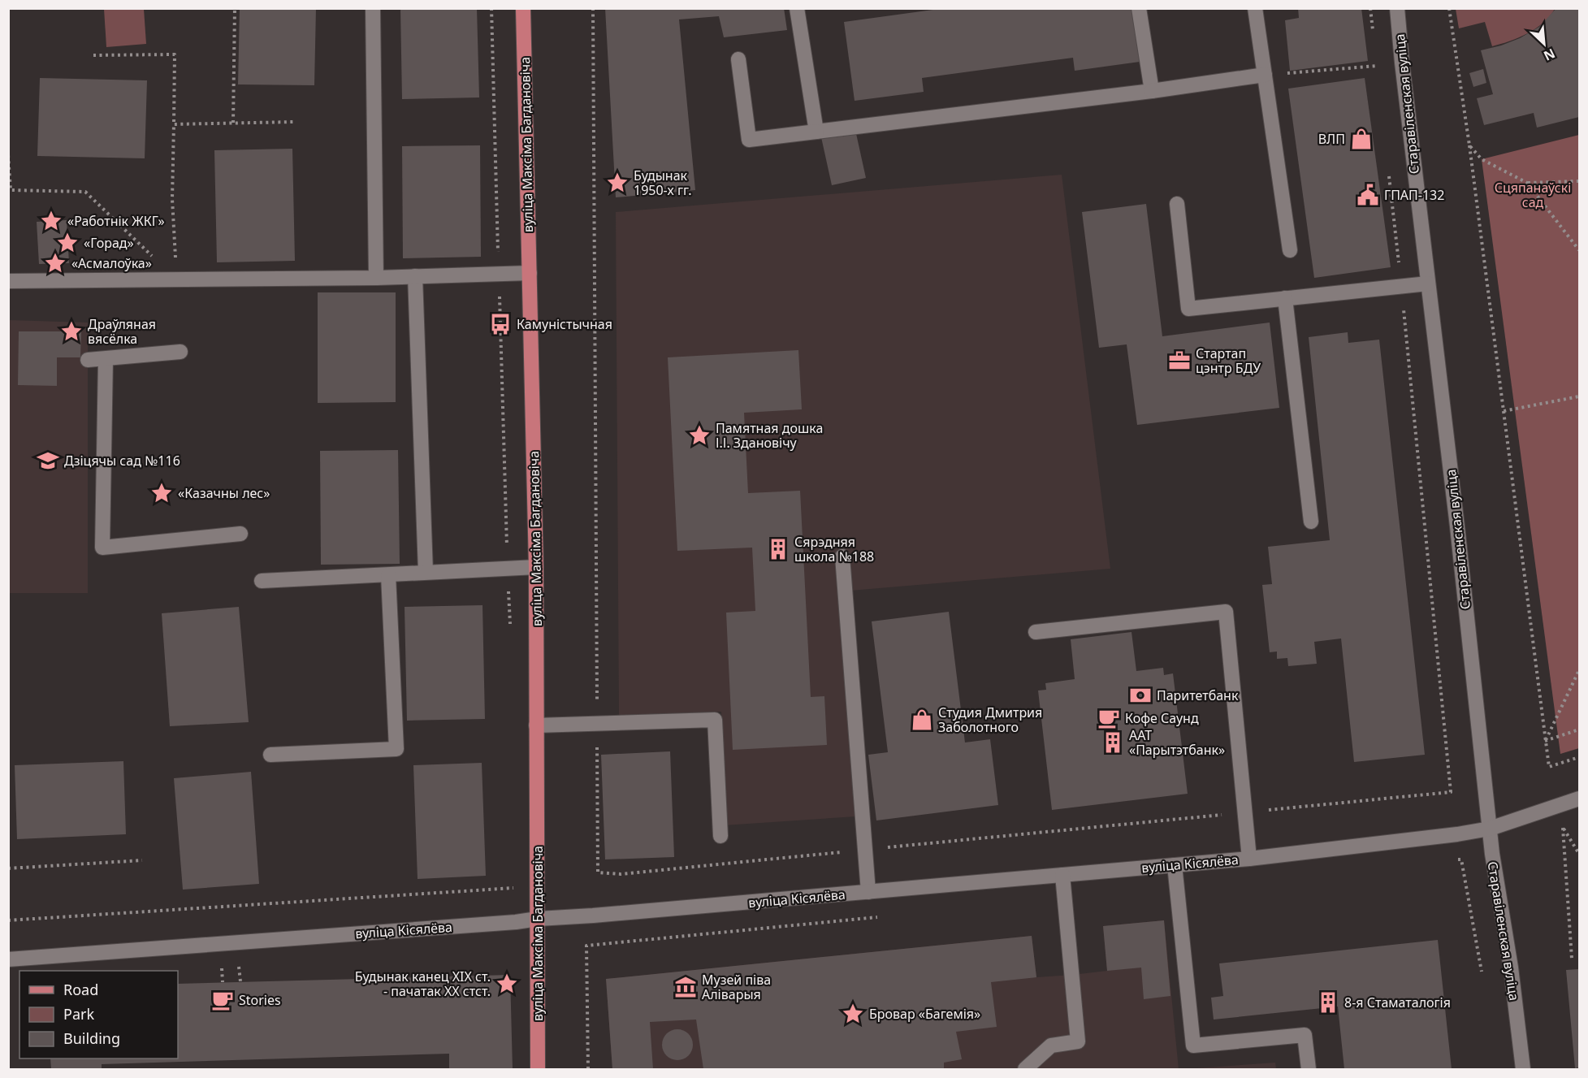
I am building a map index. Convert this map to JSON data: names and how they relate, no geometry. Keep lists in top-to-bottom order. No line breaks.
{"streets":{"main road":["вуліца Максіма Багдановіча"],"street":["Старавіленская вуліца","вуліца Кісялёва"]},"crossings":[["Старавіленская вуліца","вуліца Кісялёва"],["вуліца Максіма Багдановіча","вуліца Кісялёва"]],"parks":["Сцяпанаўскі сад"],"places":{"shop":["ВЛП","Студия Дмитрия Заболотного"],"place":["Будынак 1950-х гг.","«Работнік ЖКГ»","«Горад»","«Асмалоўка»","Драўляная вясёлка","Памятная дошка І.І. Здановічу","«Казачны лес»","Будынак канец XIX ст. - пачатак XX стст.","Бровар «Багемія»"],"public building":["ГПАП-132"],"bus stop":["Камуністычная"],"office":["Стартап цэнтр БДУ"],"school or university":["Дзіцячы сад №116"],"building":["Сярэдняя школа №188","ААТ «Парытэтбанк»","8-я Стаматалогія"],"bank":["Паритетбанк"],"cafe":["Кофе Саунд","Stories"],"museum":["Музей піва Аліварыя"]},"legend":["Road","Park","Building"],"north":"bottom right"}
